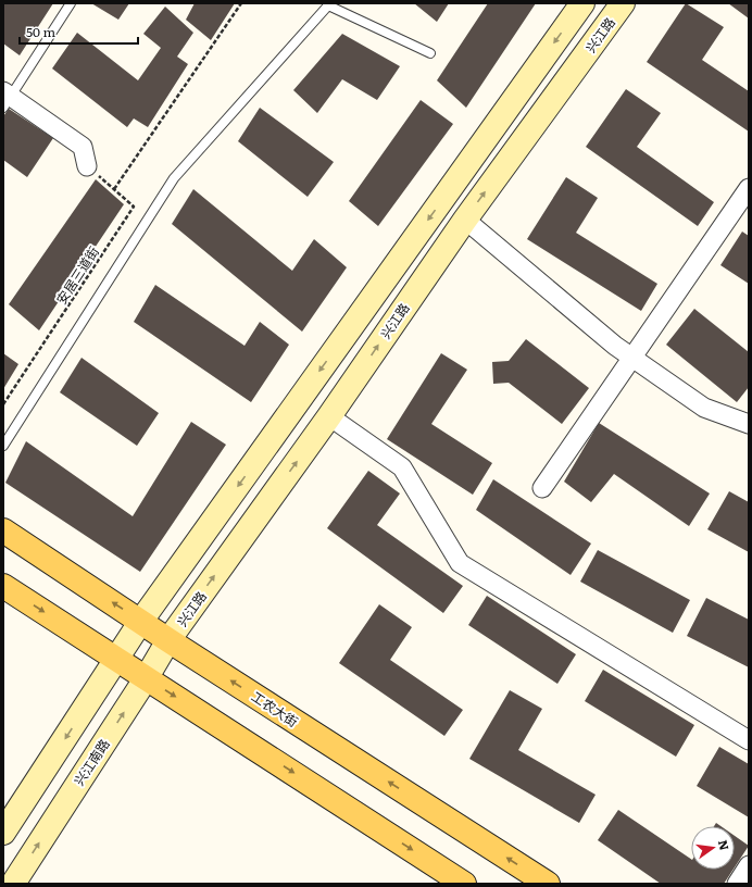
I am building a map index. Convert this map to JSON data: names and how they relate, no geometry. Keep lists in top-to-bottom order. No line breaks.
{"streets":{"main road":["兴江路","工农大街","兴江南路"],"path":["安居三道街"]},"crossings":[["兴江路","工农大街"],["兴江路","兴江南路"],["工农大街","兴江南路"]],"scale_bar":"50 m","north":"right"}
